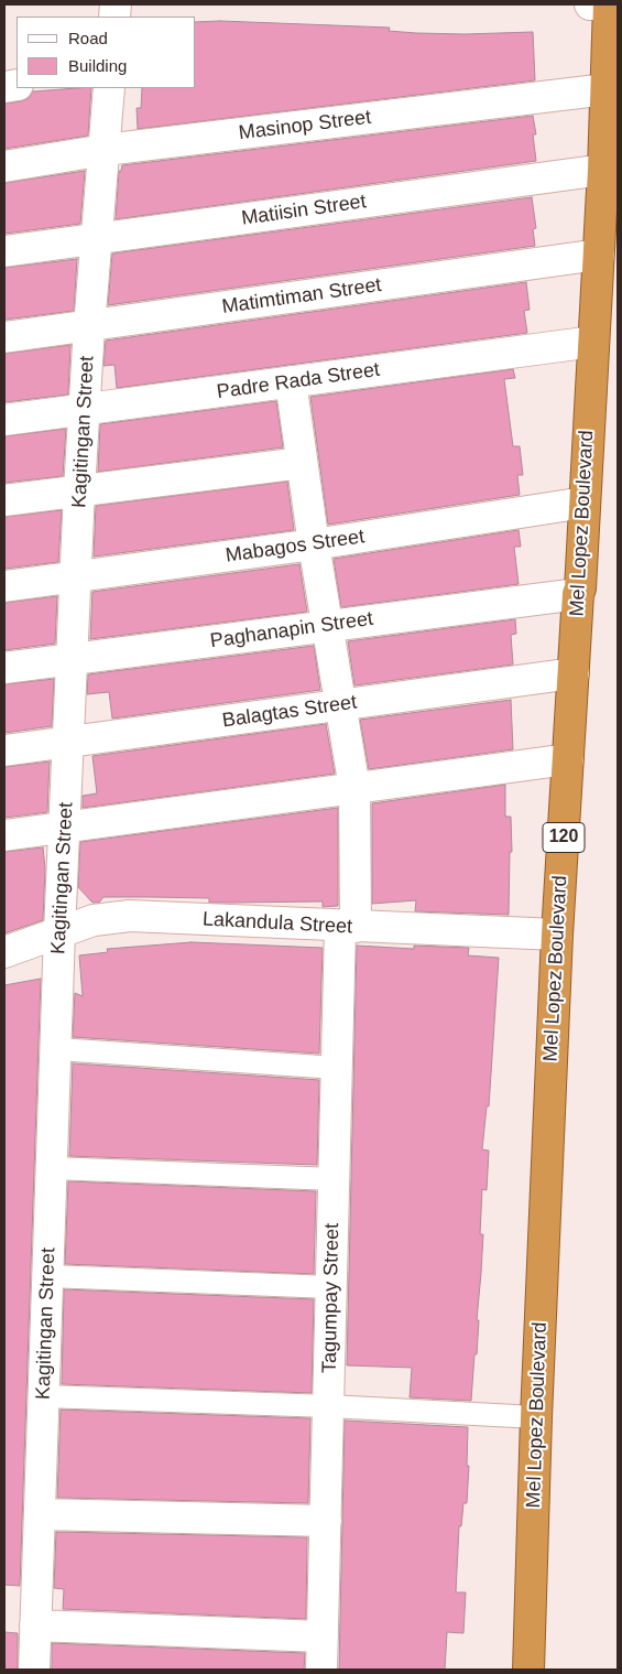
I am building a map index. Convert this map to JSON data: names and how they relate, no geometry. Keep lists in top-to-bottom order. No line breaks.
{"streets":{"highway":["Mel Lopez Boulevard","120"],"street":["Masinop Street","Matiisin Street","Matimtiman Street","Padre Rada Street","Kagitingan Street","Mabagos Street","Paghanapin Street","Balagtas Street","Lakandula Street","Tagumpay Street"]},"crossings":[["Masinop Street","Kagitingan Street"],["Masinop Street","Mel Lopez Boulevard"],["Matiisin Street","Kagitingan Street"],["Matiisin Street","Mel Lopez Boulevard"],["Matimtiman Street","Kagitingan Street"],["Matimtiman Street","Mel Lopez Boulevard"],["Padre Rada Street","Kagitingan Street"],["Padre Rada Street","Mel Lopez Boulevard"],["Padre Rada Street","Tagumpay Street"],["Kagitingan Street","Mabagos Street"],["Kagitingan Street","Paghanapin Street"],["Kagitingan Street","Balagtas Street"],["Kagitingan Street","Lakandula Street"],["Mel Lopez Boulevard","Mabagos Street"],["Mel Lopez Boulevard","Paghanapin Street"],["Mel Lopez Boulevard","Balagtas Street"],["Mel Lopez Boulevard","Lakandula Street"],["Mabagos Street","Tagumpay Street"],["Paghanapin Street","Tagumpay Street"],["Balagtas Street","Tagumpay Street"],["Lakandula Street","Tagumpay Street"]],"legend":["Road","Building"]}
